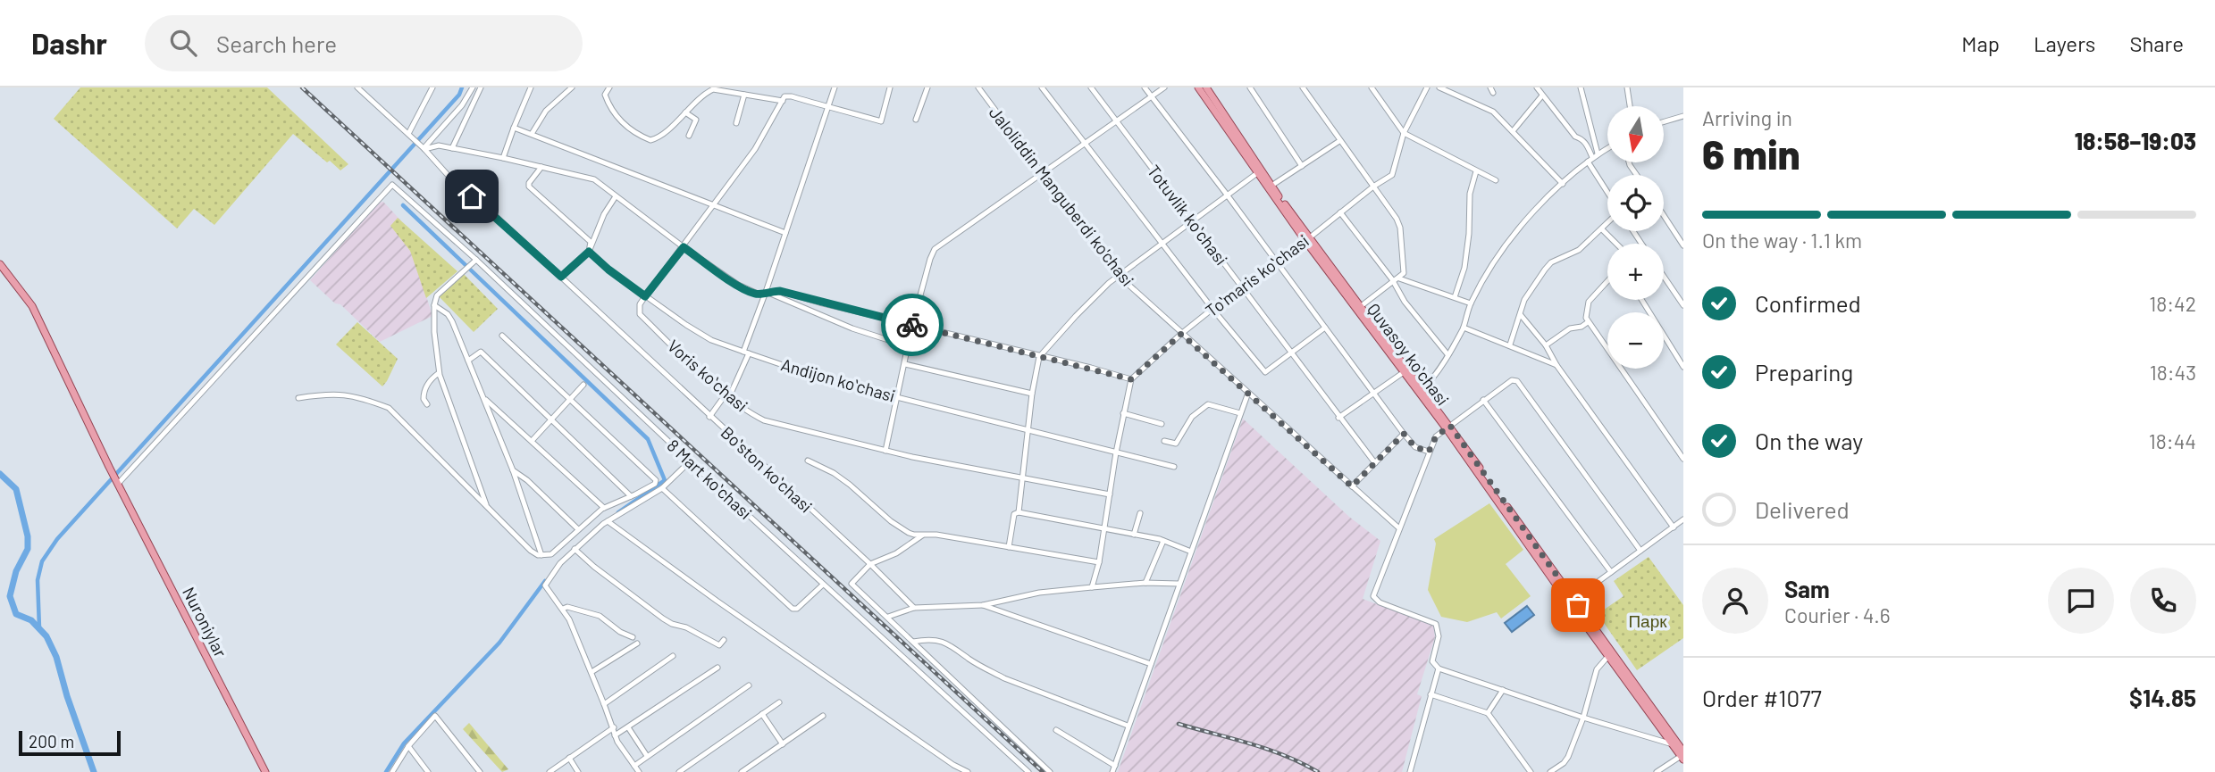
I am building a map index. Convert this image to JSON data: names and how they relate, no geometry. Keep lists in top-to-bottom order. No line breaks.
{"streets":{"main road":["Quvasoy koʻchasi","Nuroniylar"],"street":["Jaloliddin Manguberdi ko'chasi","Totuvlik koʻchasi","Toʻmaris koʻchasi","Voris koʻchasi","Andijon koʻchasi","Boʻston koʻchasi","8 Mart koʻchasi"]},"crossings":[["Jaloliddin Manguberdi ko'chasi","Toʻmaris koʻchasi"],["Totuvlik koʻchasi","Toʻmaris koʻchasi"],["Toʻmaris koʻchasi","Quvasoy koʻchasi"],["Voris koʻchasi","Andijon koʻchasi"],["8 Mart koʻchasi","Nuroniylar"]],"parks":["Парк"],"scale_bar":"200 m","north":"bottom","page":{"header":"Dashr","search":"Search here","nav":["Map","Layers","Share"],"heading":["6 min","Arriving in","18:58–19:03"],"panel":["Sam","Courier · 4.6","Order #1077","$14.85"],"map_buttons":["+","−"],"bar":"On the way · 1.1 km","list":[["Confirmed","18:42"],["Preparing","18:43"],["On the way","18:44"],"Delivered"],"scale":"200 m"}}
